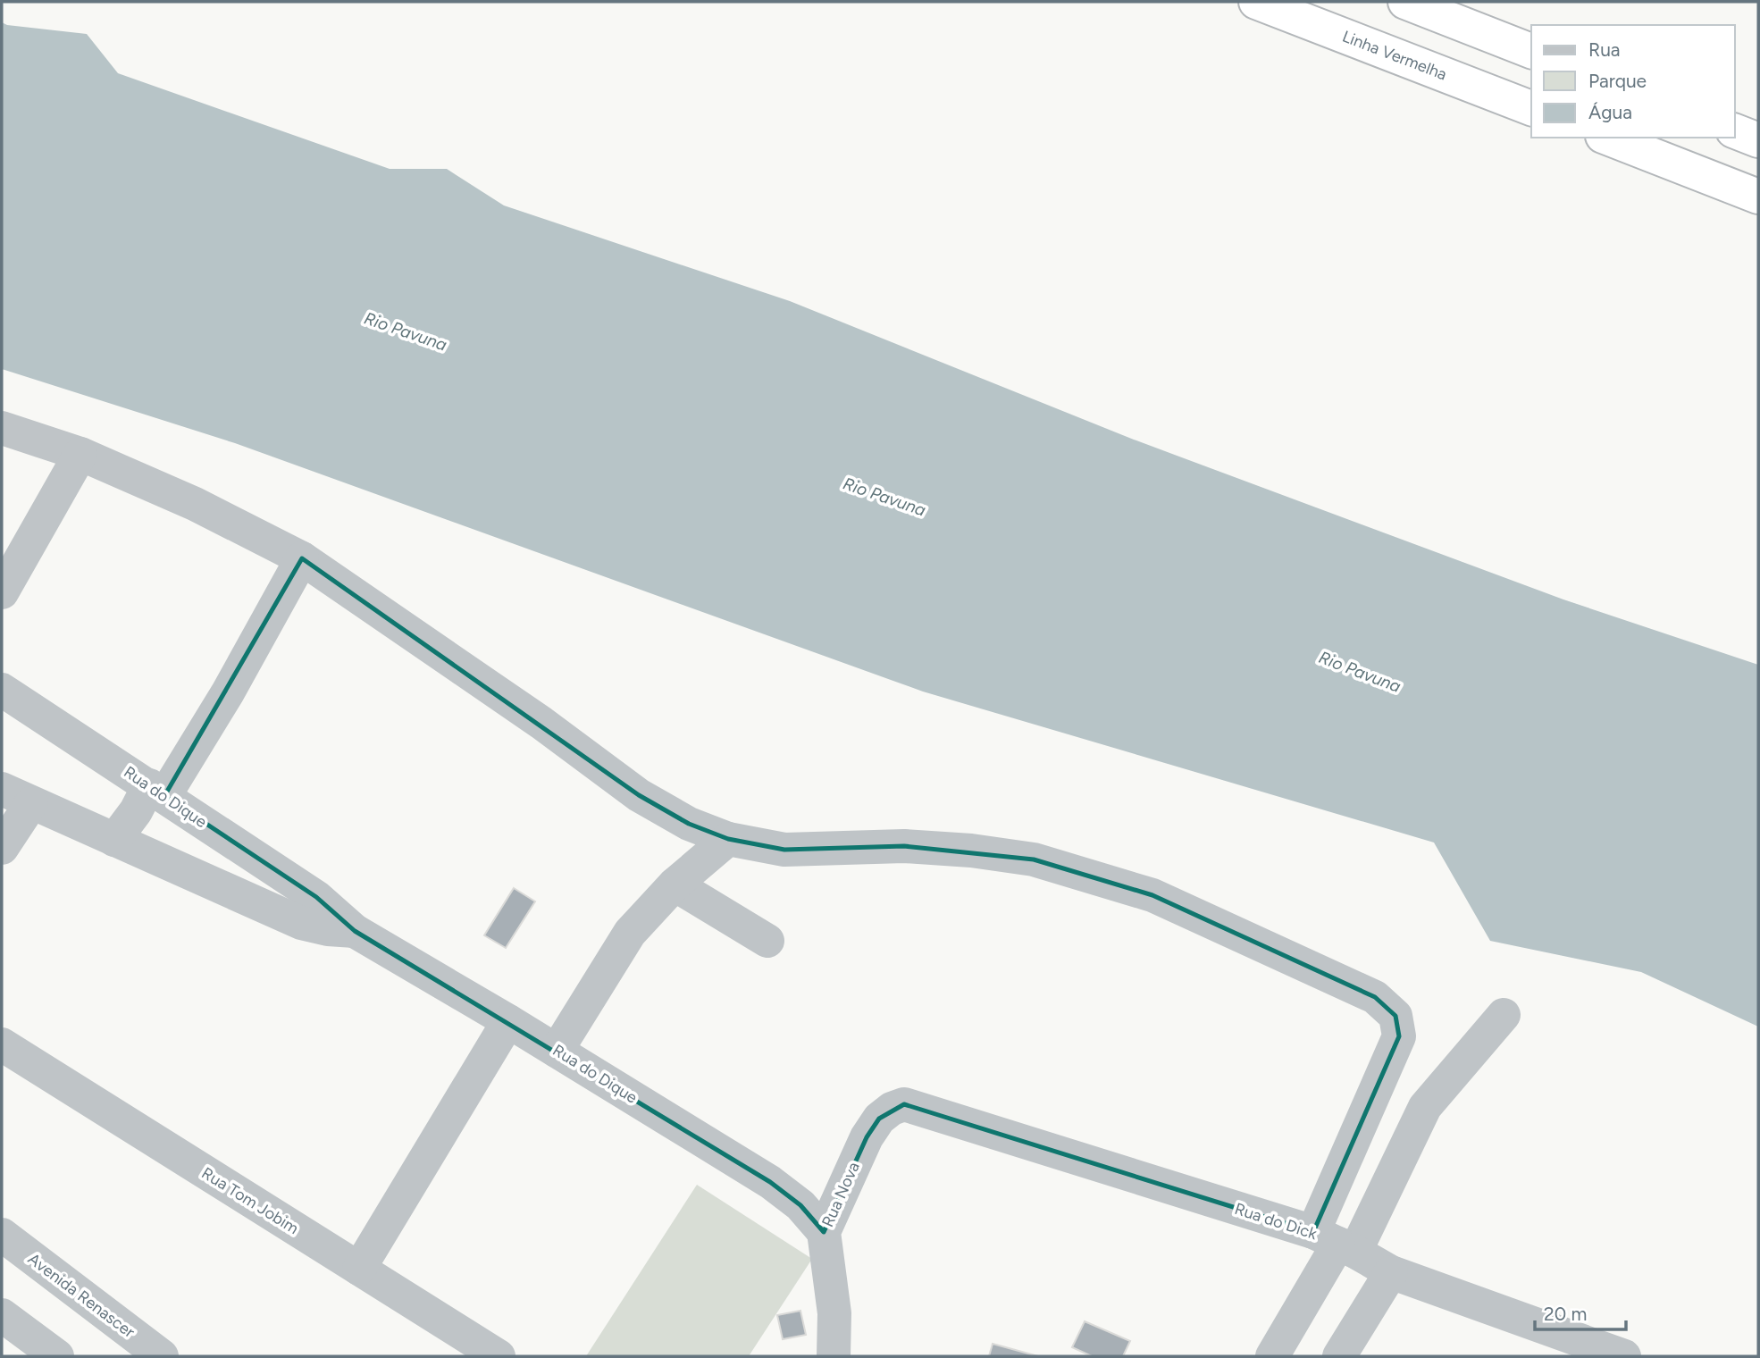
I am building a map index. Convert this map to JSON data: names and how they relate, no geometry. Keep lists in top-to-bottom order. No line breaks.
{"streets":{"highway":["Linha Vermelha"],"street":["Rua do Dique","Rua Nova","Rua Tom Jobim","Rua do Dick","Avenida Renascer"]},"crossings":[["Rua do Dique","Rua Nova"],["Rua Nova","Rua do Dick"]],"water":["Rio Pavuna"],"legend":["Rua","Parque","Água"],"scale_bar":"20 m"}
